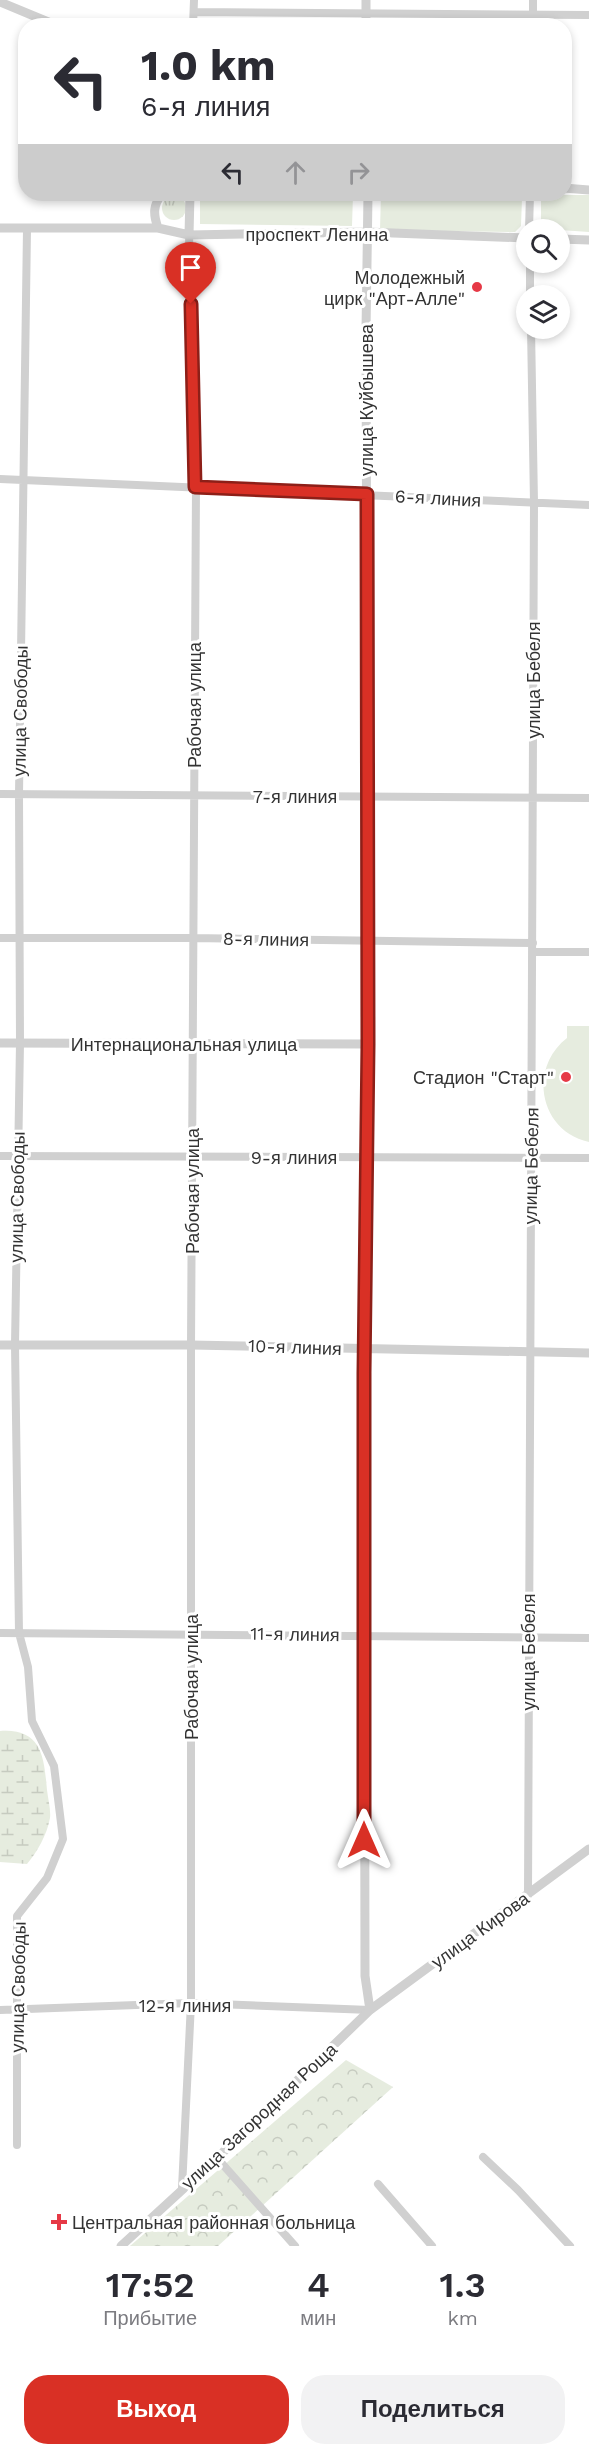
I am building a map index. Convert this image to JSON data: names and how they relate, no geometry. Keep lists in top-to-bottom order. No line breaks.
{"streets":{"street":["проспект Ленина","улица Куйбышева","6-я линия","улица Бебеля","Рабочая улица","улица Свободы","7-я линия","8-я линия","Интернациональная улица","9-я линия","10-я линия","11-я линия","улица Кирова","12-я линия","улица Загородная Роща"]},"crossings":[["проспект Ленина","улица Куйбышева"],["проспект Ленина","Рабочая улица"],["проспект Ленина","улица Свободы"],["улица Куйбышева","6-я линия"],["улица Куйбышева","7-я линия"],["улица Куйбышева","8-я линия"],["улица Куйбышева","Интернациональная улица"],["улица Куйбышева","9-я линия"],["улица Куйбышева","10-я линия"],["улица Куйбышева","11-я линия"],["улица Куйбышева","улица Кирова"],["улица Куйбышева","12-я линия"],["улица Куйбышева","улица Загородная Роща"],["6-я линия","улица Бебеля"],["6-я линия","Рабочая улица"],["6-я линия","улица Свободы"],["улица Бебеля","7-я линия"],["улица Бебеля","8-я линия"],["улица Бебеля","9-я линия"],["улица Бебеля","10-я линия"],["улица Бебеля","11-я линия"],["улица Бебеля","улица Кирова"],["Рабочая улица","7-я линия"],["Рабочая улица","8-я линия"],["Рабочая улица","Интернациональная улица"],["Рабочая улица","9-я линия"],["Рабочая улица","10-я линия"],["Рабочая улица","11-я линия"],["Рабочая улица","12-я линия"],["Рабочая улица","улица Загородная Роща"],["улица Свободы","7-я линия"],["улица Свободы","8-я линия"],["улица Свободы","Интернациональная улица"],["улица Свободы","9-я линия"],["улица Свободы","10-я линия"],["улица Свободы","11-я линия"],["улица Свободы","12-я линия"],["улица Кирова","12-я линия"],["улица Кирова","улица Загородная Роща"],["12-я линия","улица Загородная Роща"]],"places":{"other":["Молодежный цирк \"Арт-Алле\"","Стадион \"Старт\""],"health":["Центральная районная больница"]},"page":{"turn":["1.0 km","6-я линия"],"eta":["17:52","Прибытие","4","мин","1.3","km"],"buttons":["Выход","Поделиться"]}}
